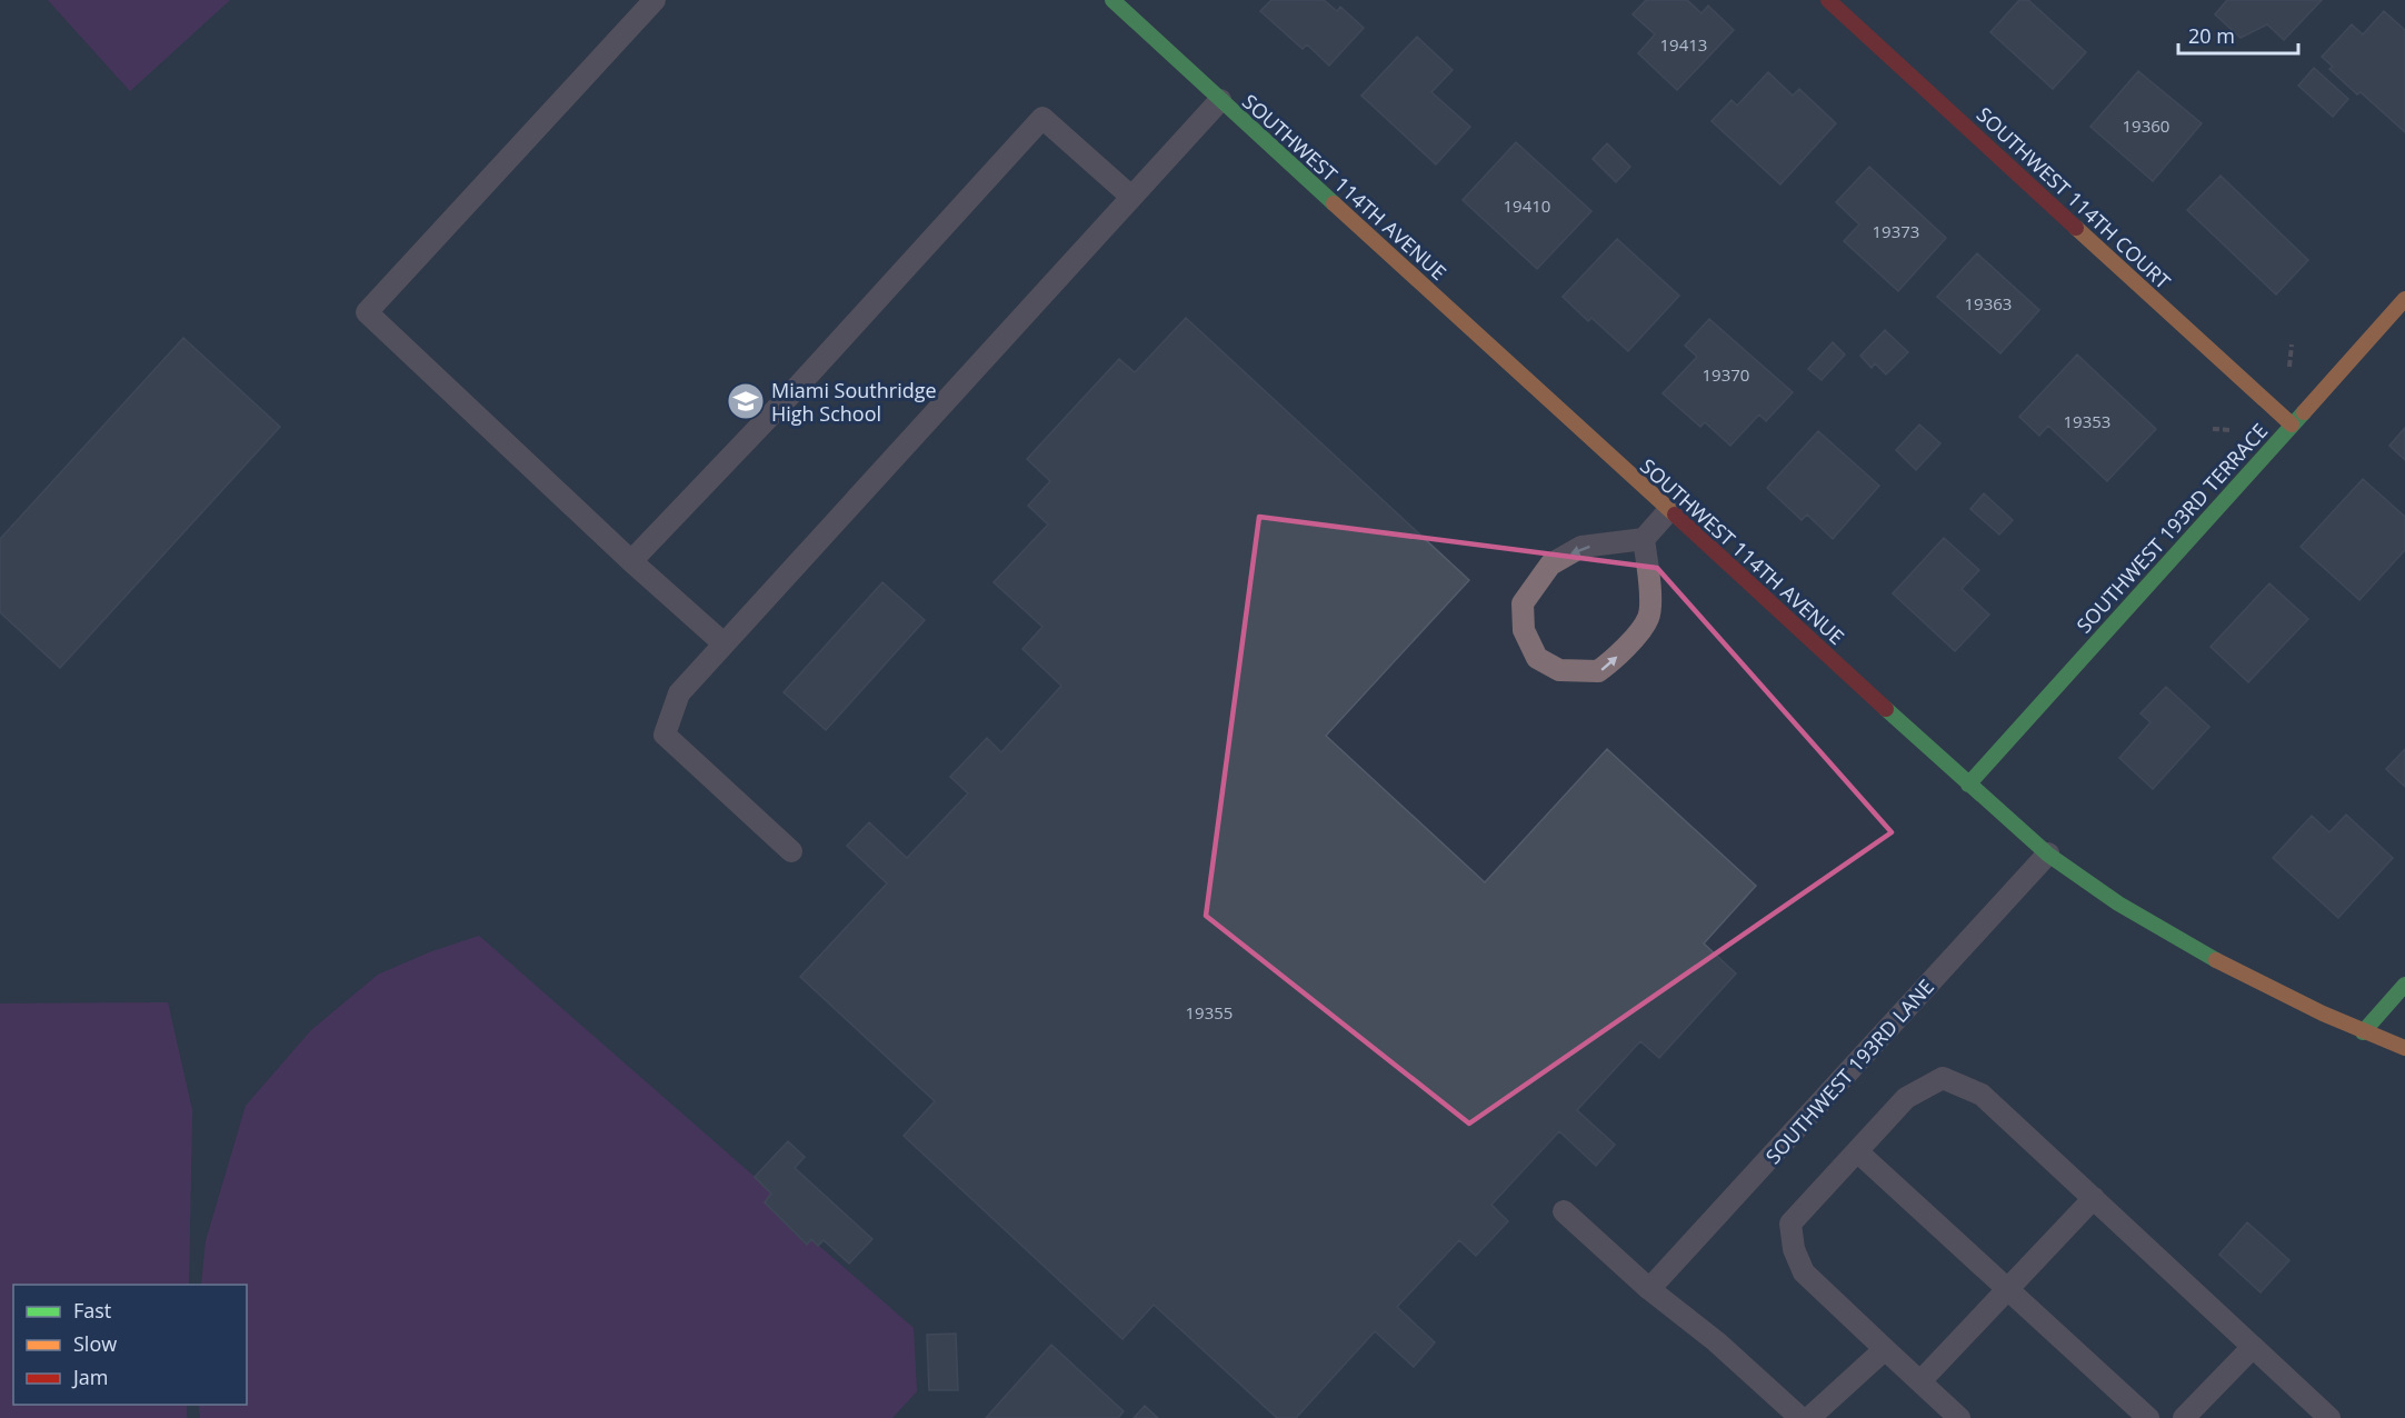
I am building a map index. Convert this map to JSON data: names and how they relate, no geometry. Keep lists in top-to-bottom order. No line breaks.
{"streets":{"street":["SOUTHWEST 114TH AVENUE","SOUTHWEST 114TH COURT","SOUTHWEST 193RD TERRACE"],"lane":["SOUTHWEST 193RD LANE"]},"crossings":[["SOUTHWEST 114TH AVENUE","SOUTHWEST 193RD TERRACE"],["SOUTHWEST 114TH AVENUE","SOUTHWEST 193RD LANE"],["SOUTHWEST 114TH COURT","SOUTHWEST 193RD TERRACE"]],"places":{"school or university":["Miami Southridge High School"]},"house_numbers":["19413","19360","19410","19373","19363","19370","19353","19355"],"legend":["Fast","Slow","Jam"],"scale_bar":"20 m"}
